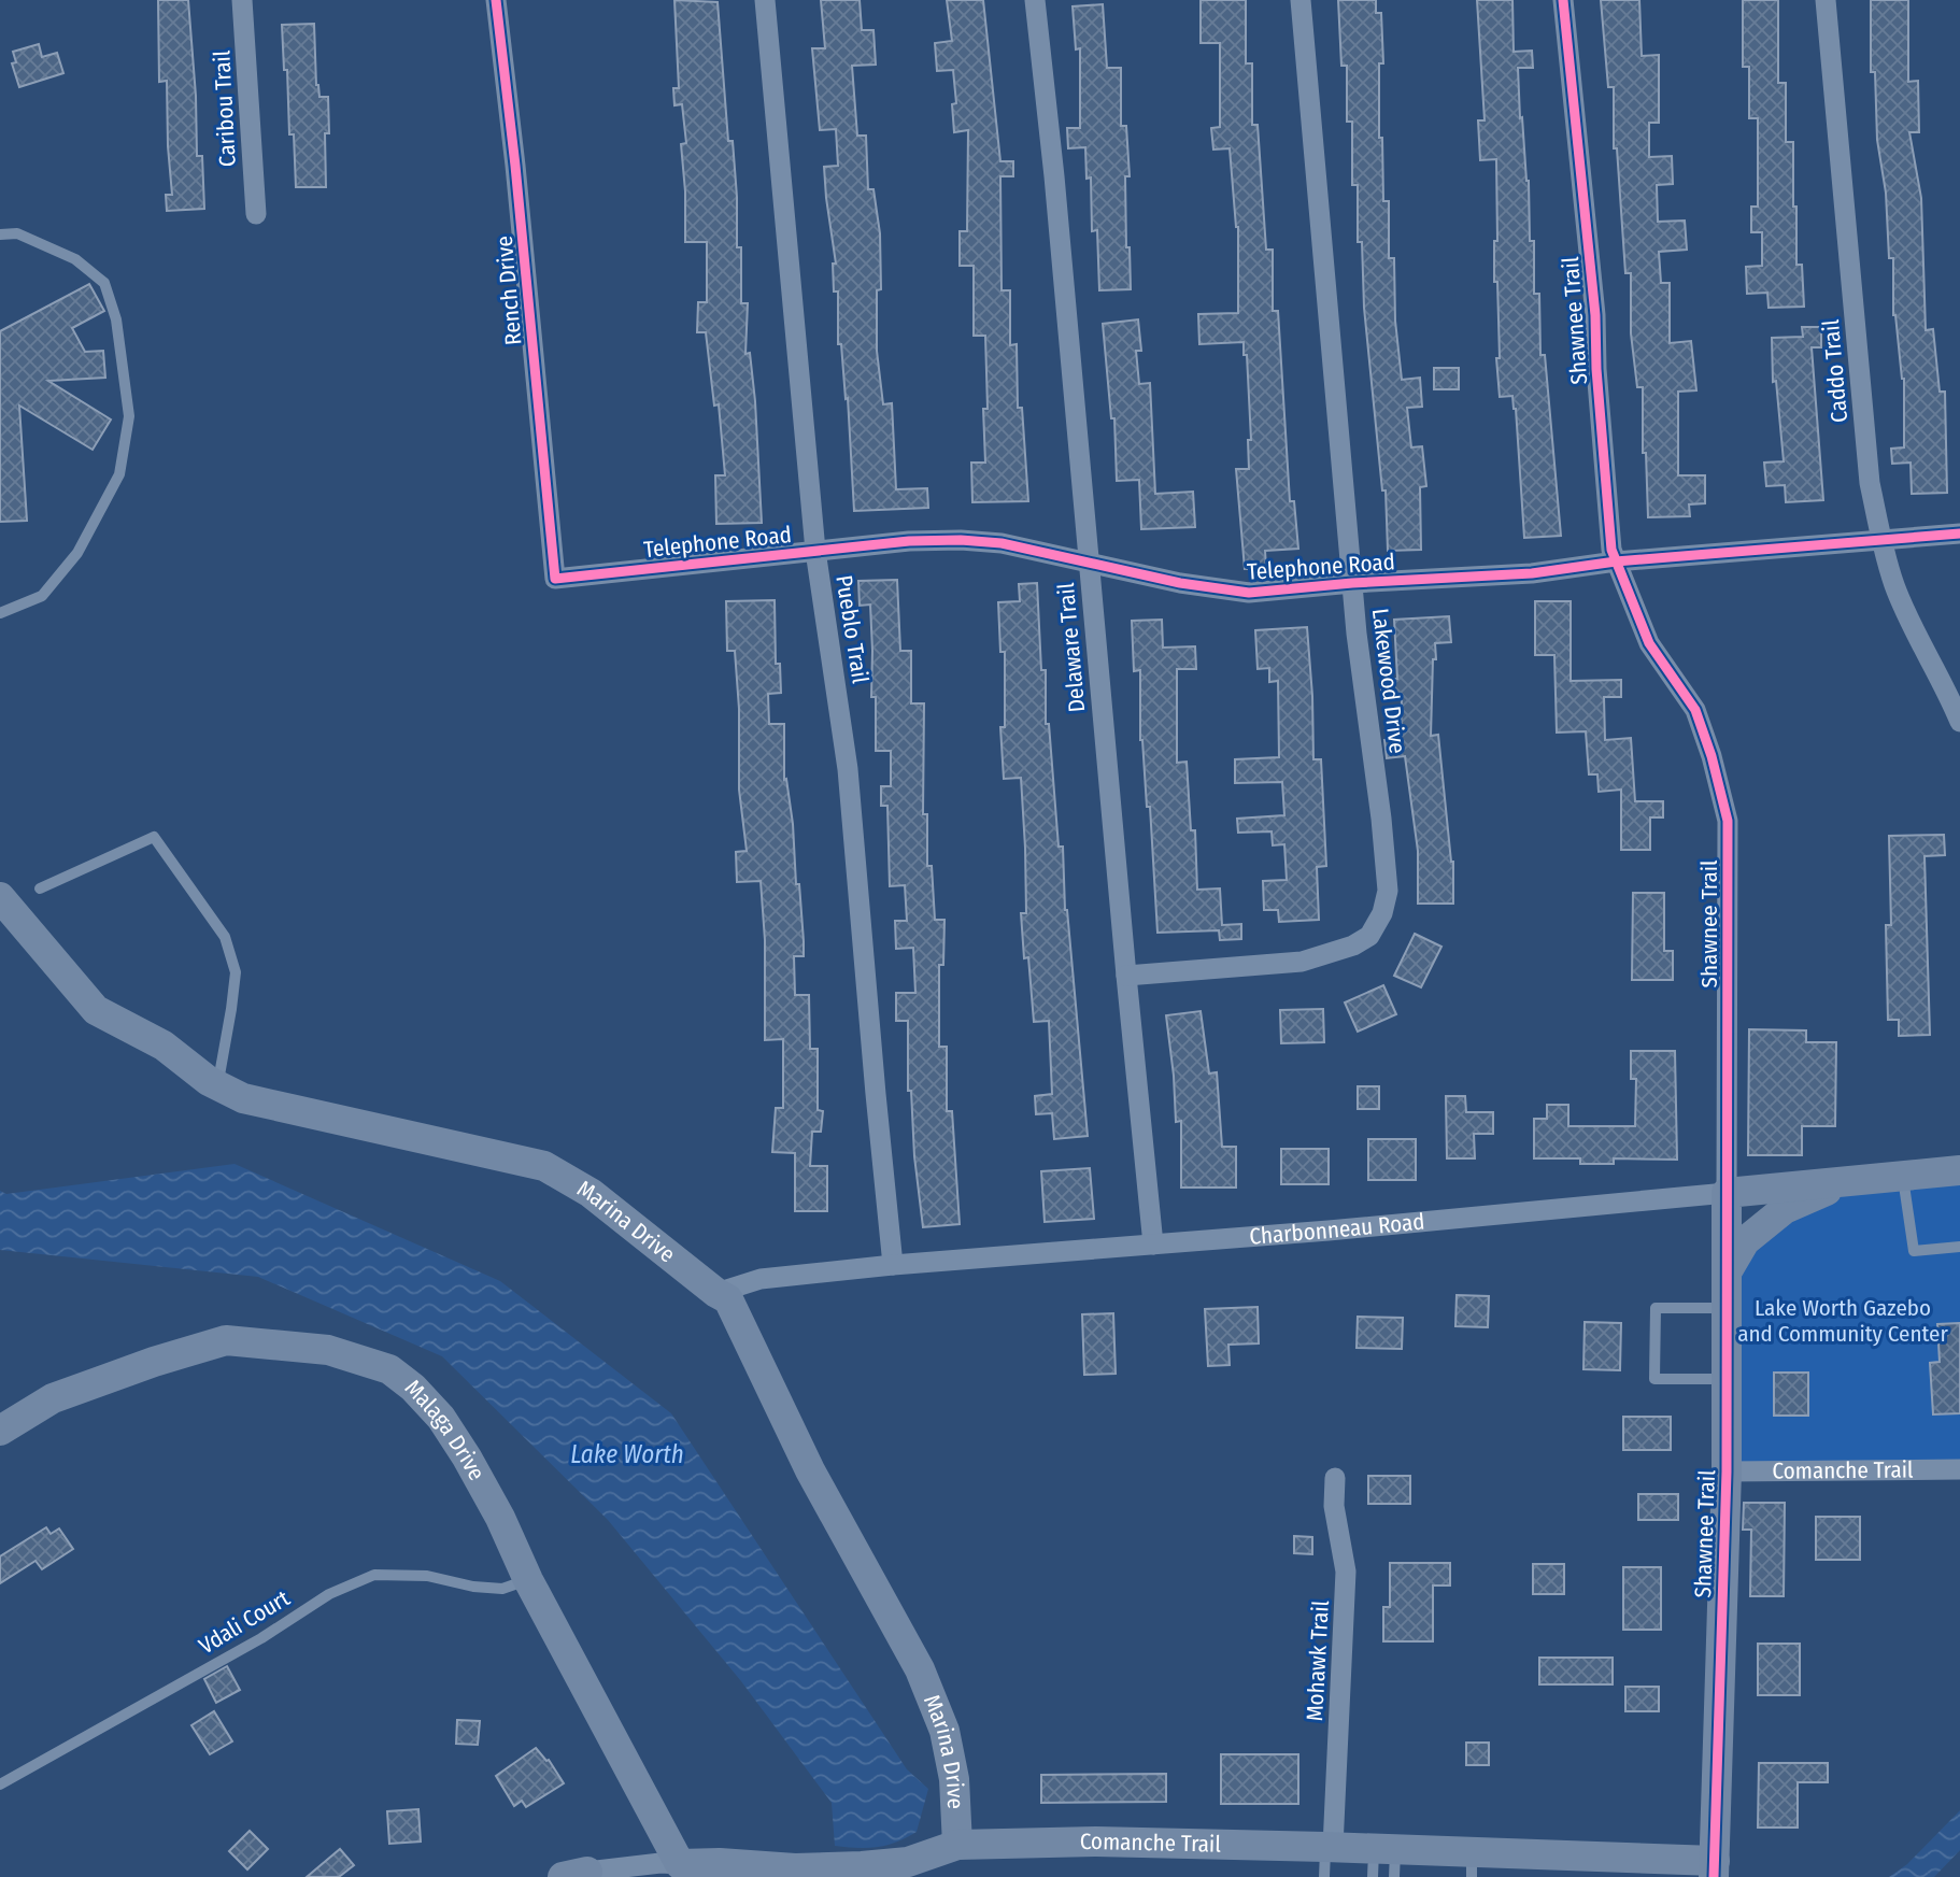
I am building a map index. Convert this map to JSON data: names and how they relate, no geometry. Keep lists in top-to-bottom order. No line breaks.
{"streets":{"street":["Caribou Trail","Rench Drive","Shawnee Trail","Caddo Trail","Telephone Road","Pueblo Trail","Delaware Trail","Lakewood Drive","Marina Drive","Charbonneau Road","Malaga Drive","Comanche Trail","Mohawk Trail"],"lane":["Vdali Court"]},"crossings":[["Rench Drive","Telephone Road"],["Shawnee Trail","Telephone Road"],["Shawnee Trail","Charbonneau Road"],["Shawnee Trail","Comanche Trail"],["Caddo Trail","Telephone Road"],["Telephone Road","Pueblo Trail"],["Telephone Road","Delaware Trail"],["Telephone Road","Lakewood Drive"],["Pueblo Trail","Charbonneau Road"],["Delaware Trail","Lakewood Drive"],["Delaware Trail","Charbonneau Road"],["Marina Drive","Charbonneau Road"],["Marina Drive","Comanche Trail"],["Malaga Drive","Comanche Trail"],["Malaga Drive","Vdali Court"],["Comanche Trail","Mohawk Trail"]],"water":["Lake Worth"],"parks":["Lake Worth Gazebo and Community Center"]}
